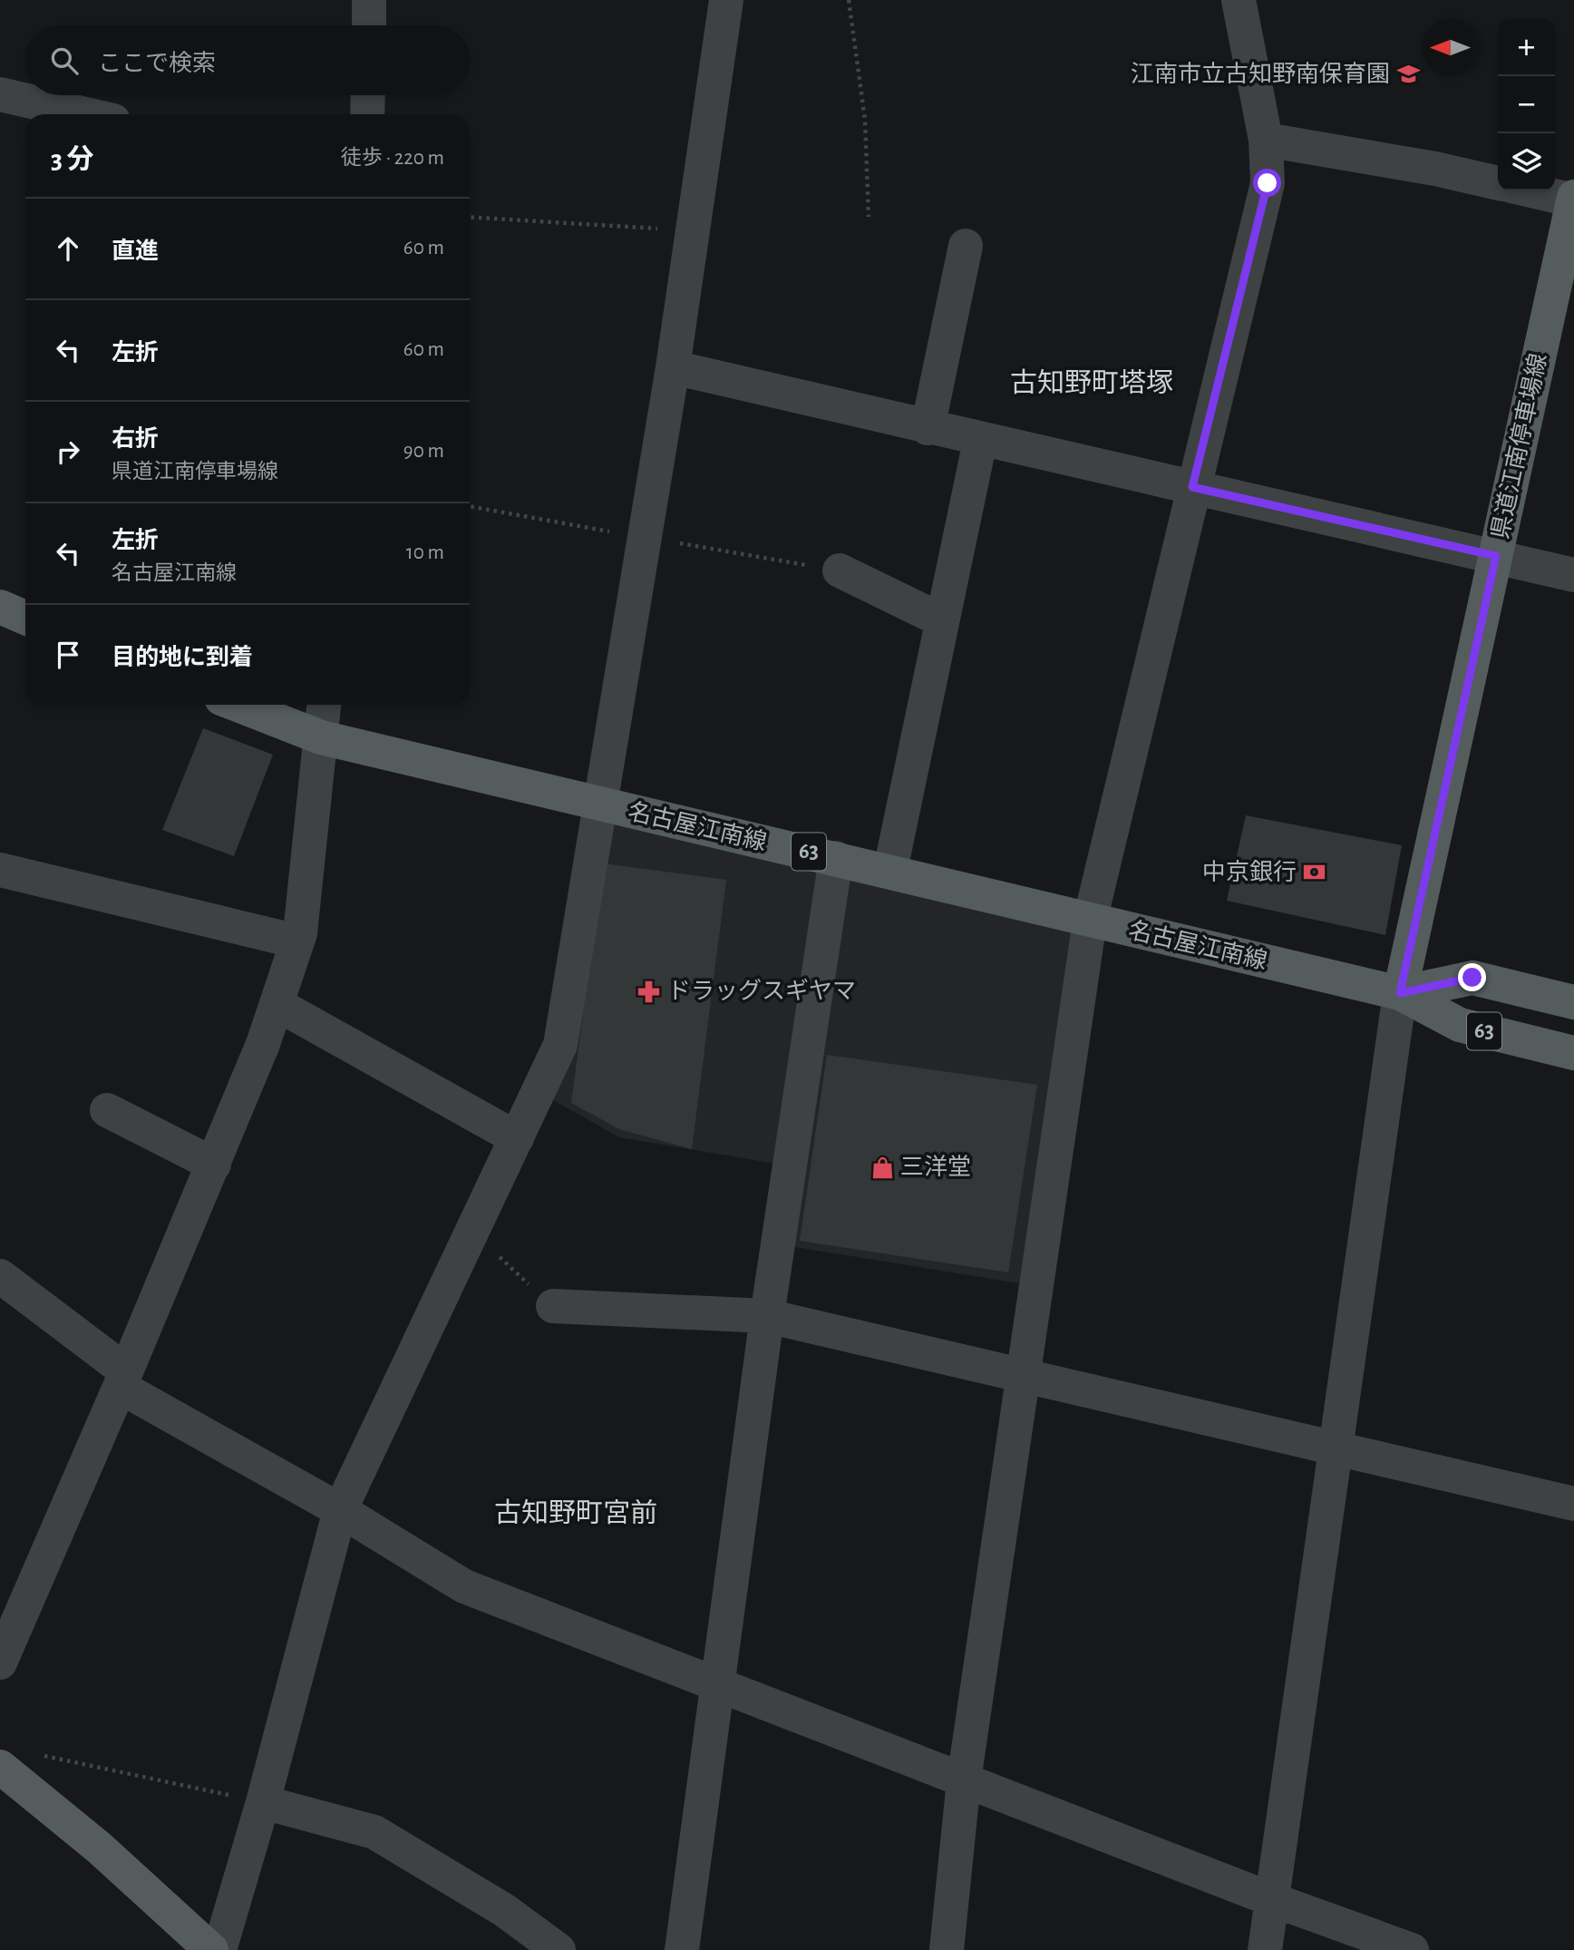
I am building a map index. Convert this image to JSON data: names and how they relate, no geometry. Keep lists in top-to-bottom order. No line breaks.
{"streets":{"main road":["県道江南停車場線","名古屋江南線","63"]},"crossings":[["県道江南停車場線","名古屋江南線"]],"districts":["古知野町塔塚","古知野町宮前"],"places":{"school or university":["江南市立古知野南保育園"],"bank":["中京銀行"],"pharmacy":["ドラッグスギヤマ"],"shop":["三洋堂"]},"north":"left","page":{"map_buttons":["+","−"],"search":"ここで検索","heading":["3 分","徒歩 · 220 m"],"list":[["直進","60 m"],["左折","60 m"],["右折","県道江南停車場線","90 m"],["左折","名古屋江南線","10 m"],"目的地に到着"]}}
